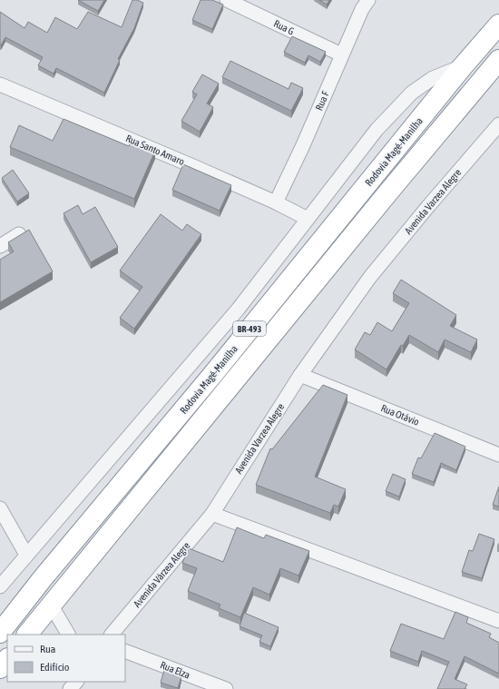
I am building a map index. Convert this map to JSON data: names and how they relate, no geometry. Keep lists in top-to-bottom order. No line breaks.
{"streets":{"highway":["Rodovia Magé-Manilha","BR-493"],"street":["Rua G","Rua F","Rua Santo Amaro","Avenida Varzea Alegre","Rua Otávio","Avenida Várzea Alegre","Rua Elza"]},"crossings":[["Rua G","Rua F"],["Rua F","Rua Santo Amaro"],["Avenida Varzea Alegre","Rua Otávio"],["Avenida Varzea Alegre","Avenida Várzea Alegre"]],"legend":["Rua","Edifício"]}
